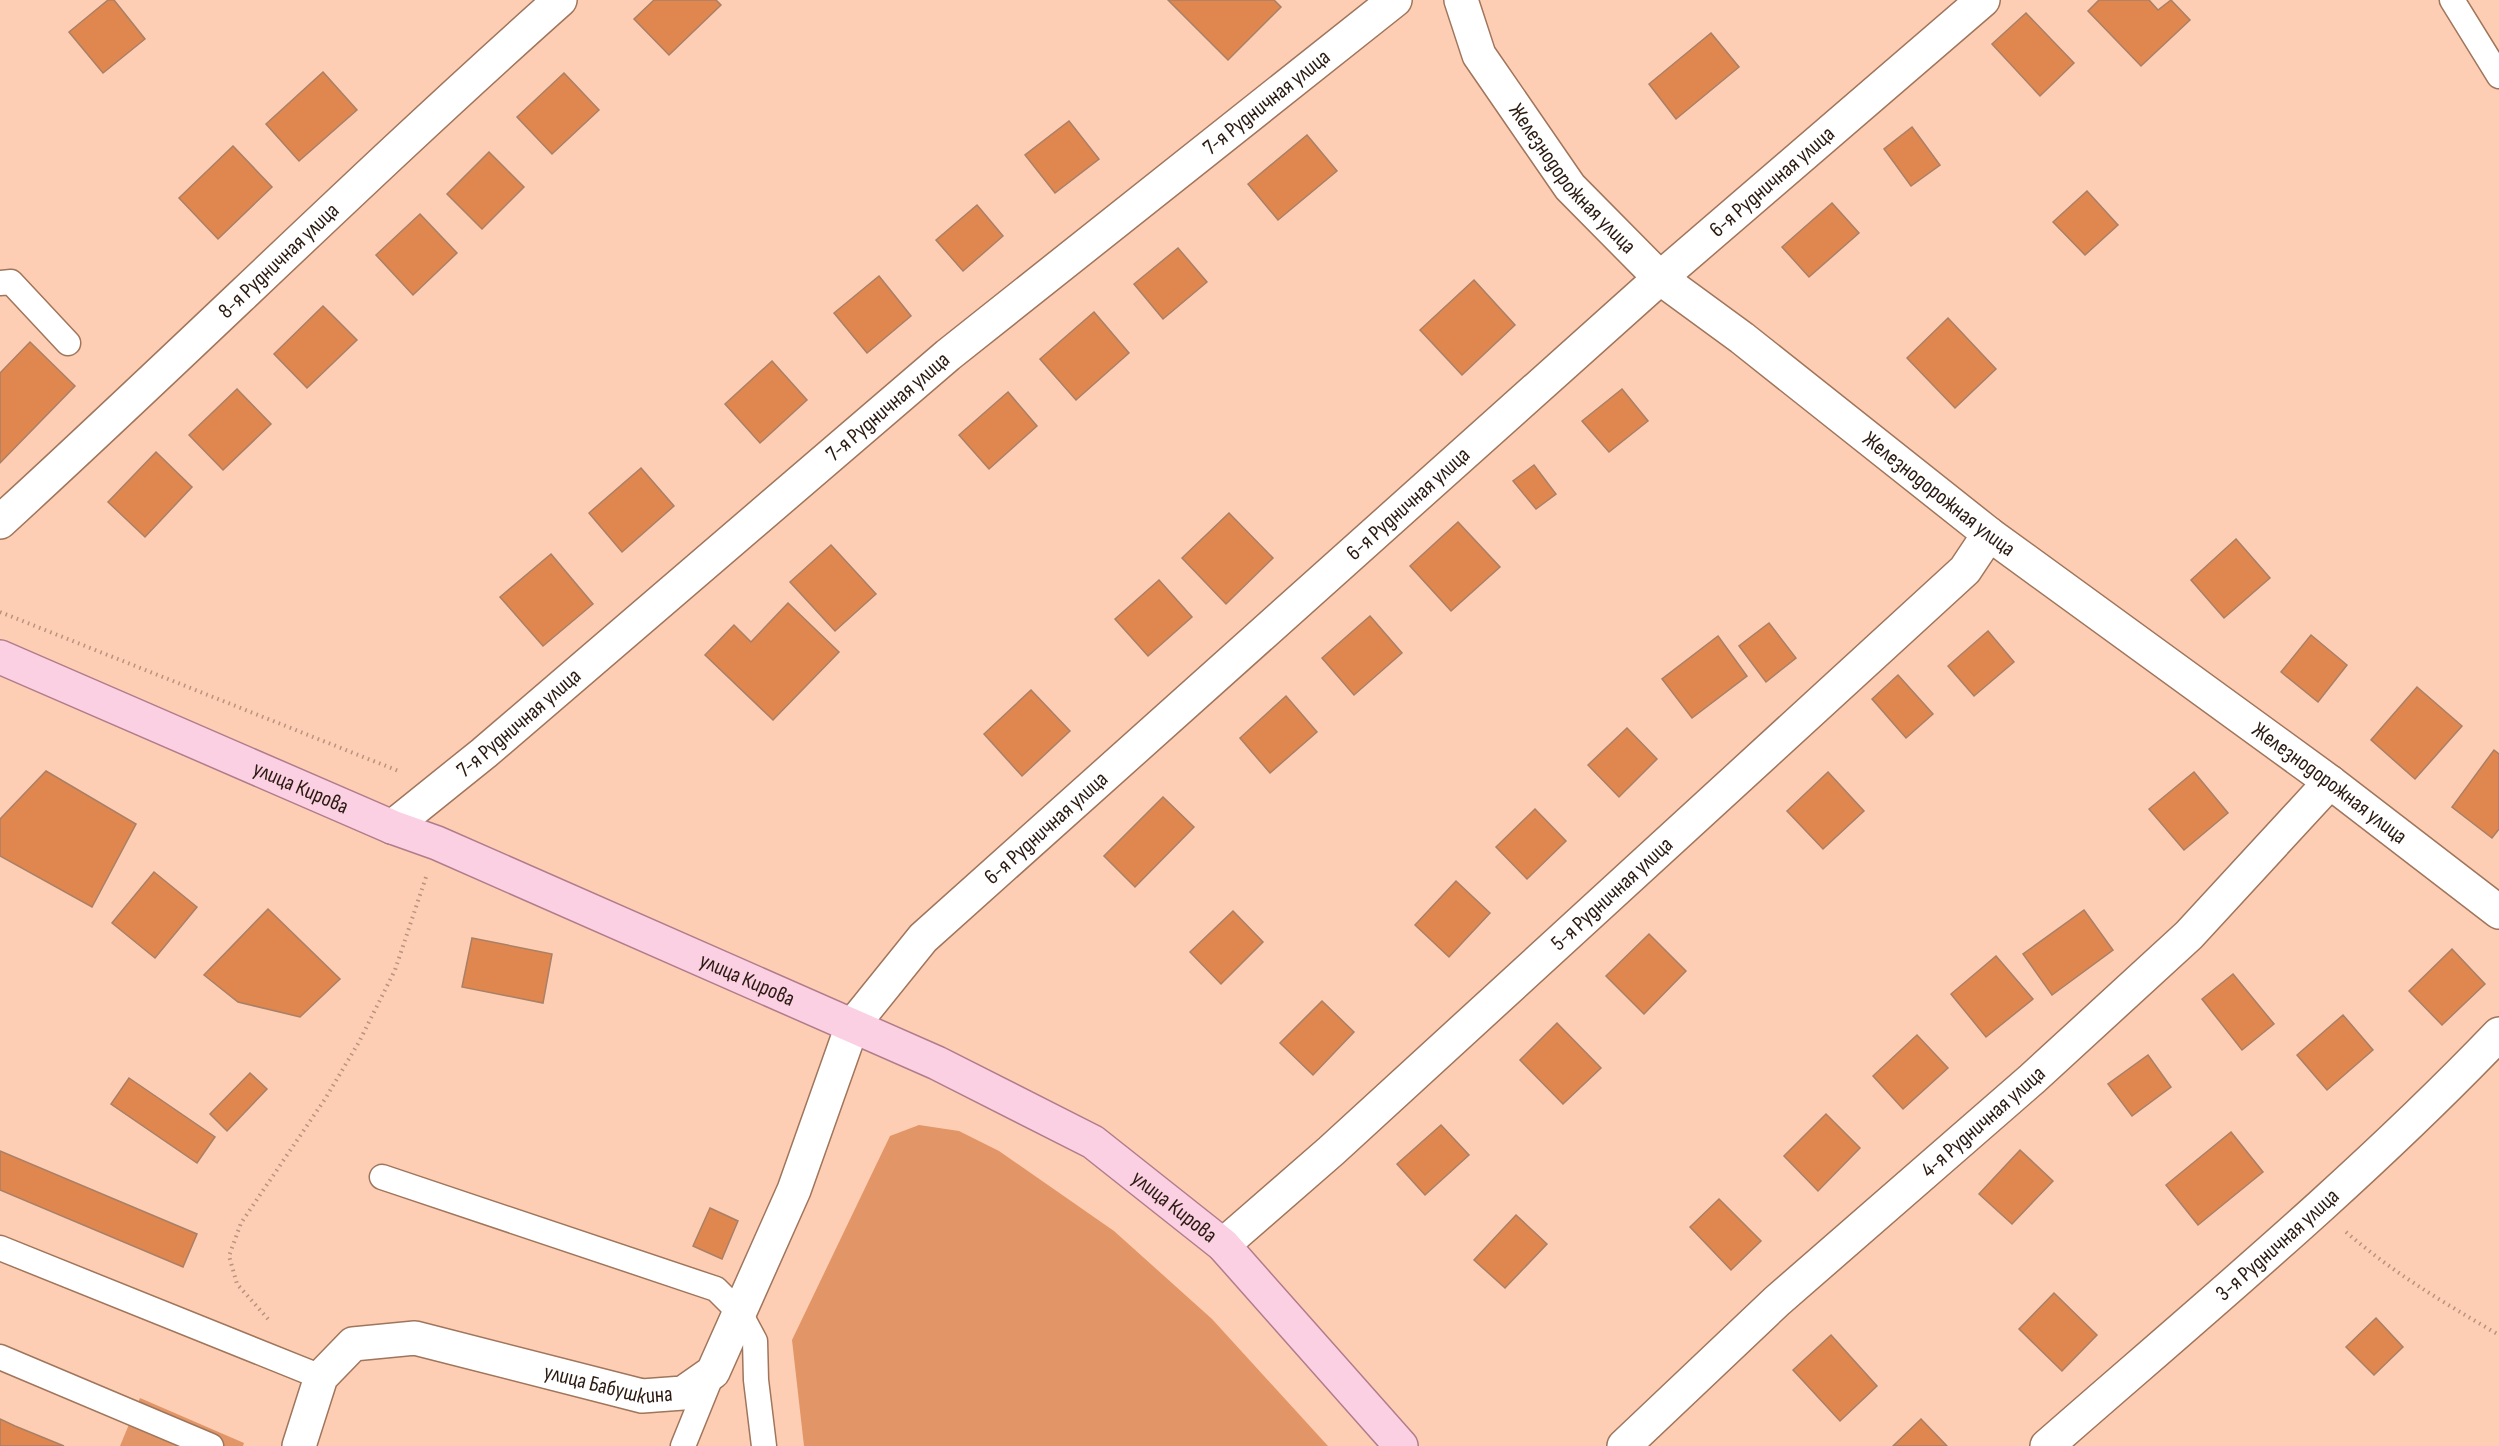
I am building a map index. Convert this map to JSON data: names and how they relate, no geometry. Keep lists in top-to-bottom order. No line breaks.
{"streets":{"main road":["улица Кирова"],"street":["7-я Рудничная улица","Железнодорожная улица","6-я Рудничная улица","8-я Рудничная улица","5-я Рудничная улица","4-я Рудничная улица","3-я Рудничная улица","улица Бабушкина"]},"crossings":[["7-я Рудничная улица","улица Кирова"],["Железнодорожная улица","6-я Рудничная улица"],["Железнодорожная улица","5-я Рудничная улица"],["Железнодорожная улица","4-я Рудничная улица"],["6-я Рудничная улица","улица Кирова"],["улица Кирова","5-я Рудничная улица"]]}
